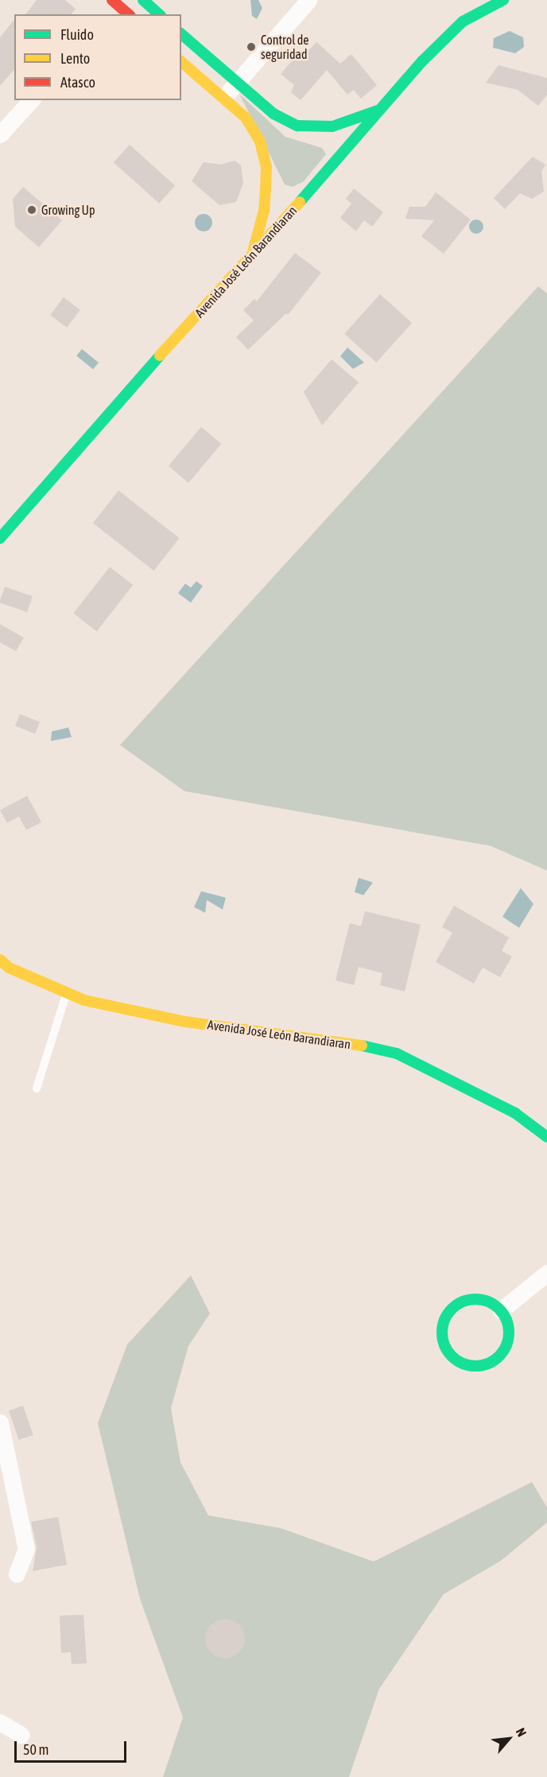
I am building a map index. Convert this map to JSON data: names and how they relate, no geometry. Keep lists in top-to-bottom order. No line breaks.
{"streets":{"street":["Avenida José León Barandiaran"]},"places":["Control de seguridad","Growing Up"],"legend":["Fluido","Lento","Atasco"],"scale_bar":"50 m","north":"top right"}
